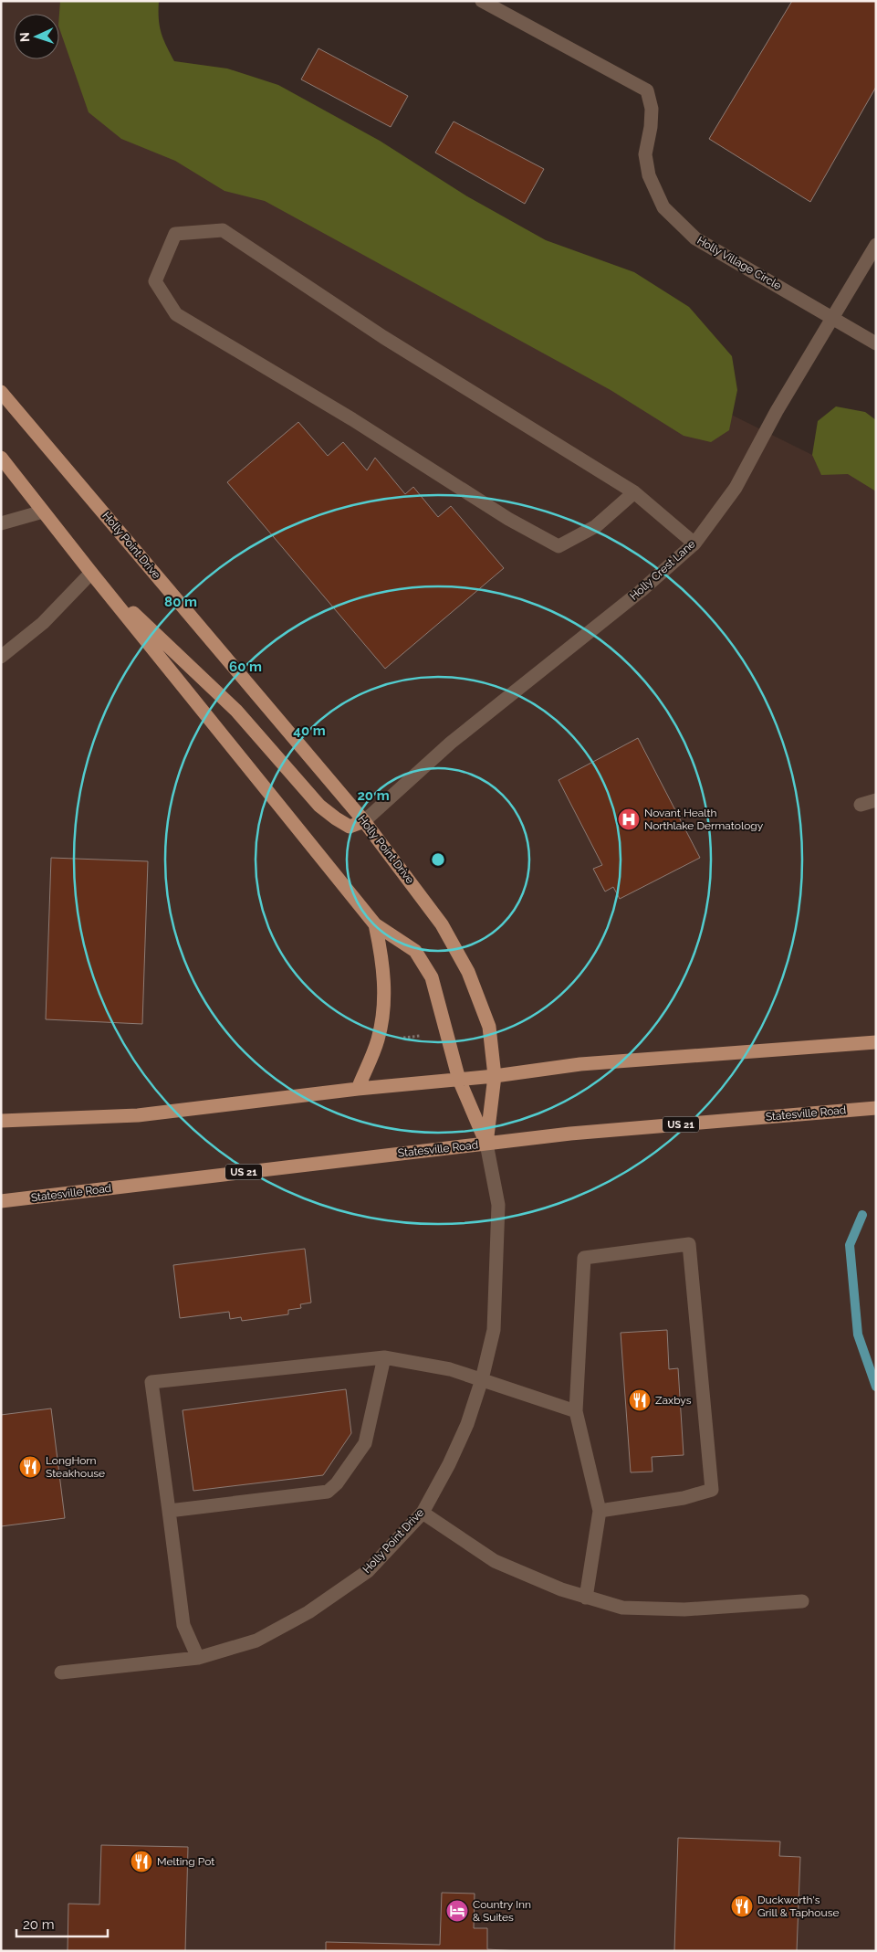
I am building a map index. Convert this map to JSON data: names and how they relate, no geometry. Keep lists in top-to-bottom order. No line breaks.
{"streets":{"main road":["Holly Point Drive","Statesville Road","US 21"],"street":["Holly Village Circle","Holly Crest Lane"]},"crossings":[["Holly Village Circle","Holly Crest Lane"],["Holly Point Drive","Holly Crest Lane"],["Holly Point Drive","Statesville Road"]],"places":{"hospital":["Novant Health Northlake Dermatology"],"restaurant":["Zaxbys","LongHorn Steakhouse","Melting Pot","Duckworth's Grill & Taphouse"],"hotel":["Country Inn & Suites"]},"scale_bar":"20 m","north":"left","rings":["80 m","60 m","40 m","20 m"]}
